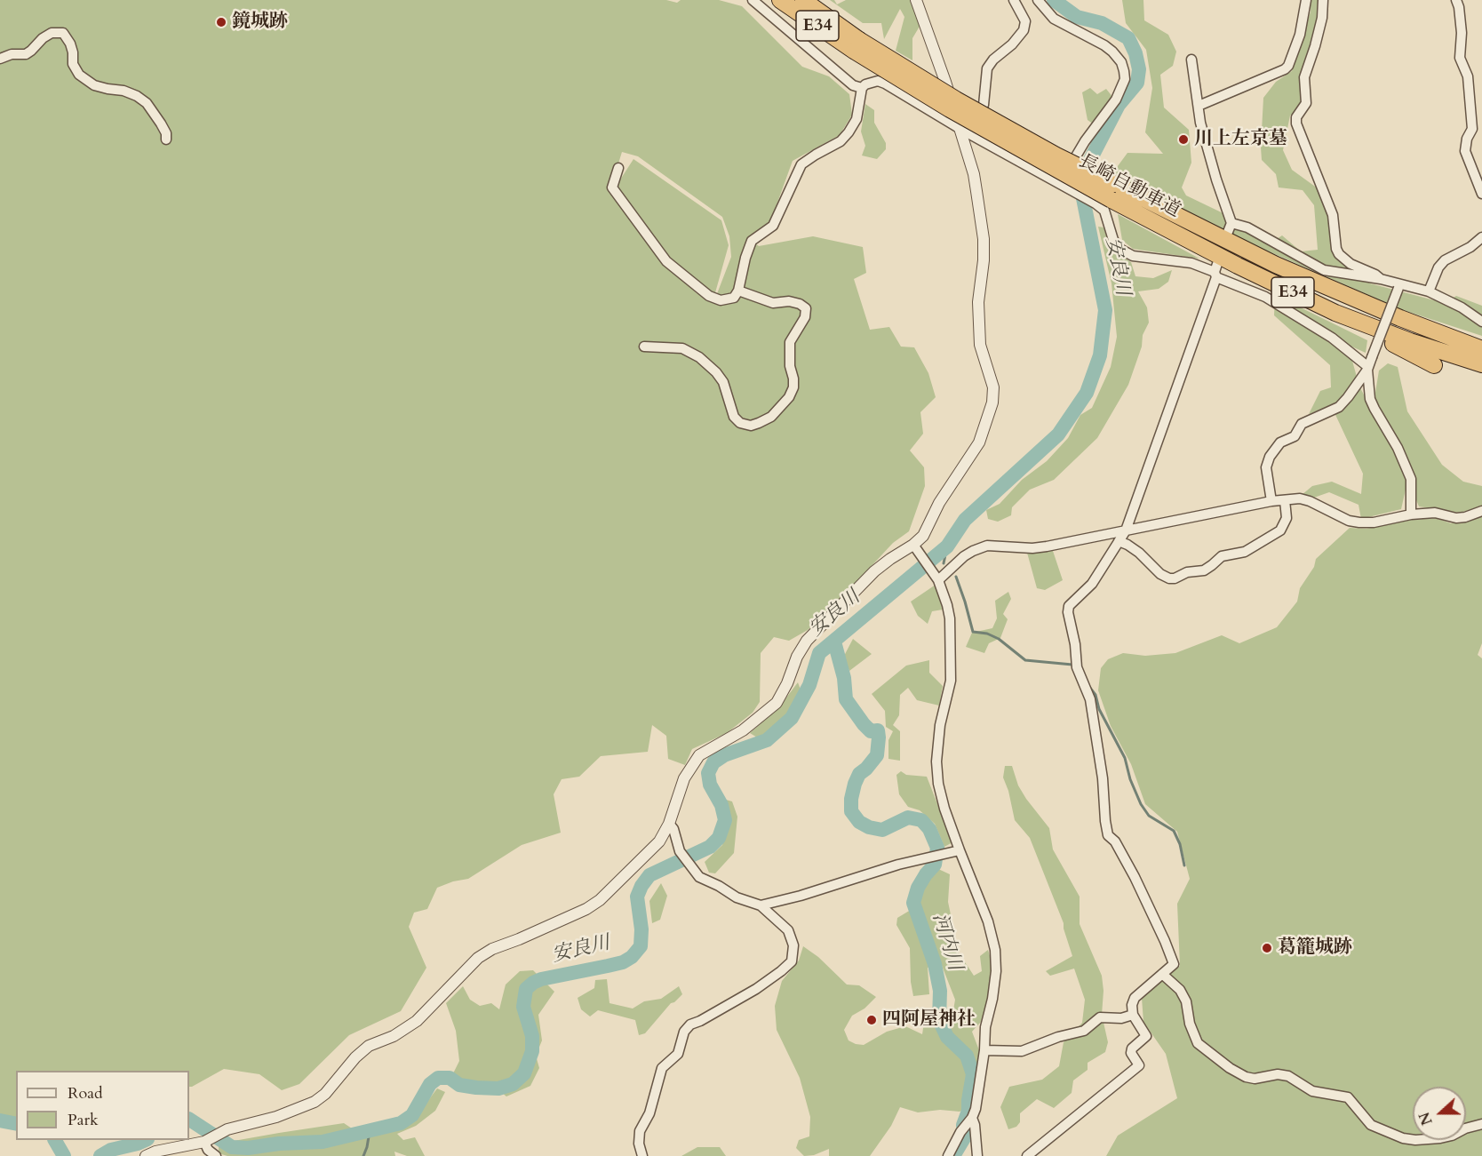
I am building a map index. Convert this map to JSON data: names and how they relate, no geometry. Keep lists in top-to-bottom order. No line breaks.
{"streets":{"highway":["E34","長崎自動車道"]},"water":["安良川","河内川"],"places":["鏡城跡","川上左京墓","葛籠城跡","四阿屋神社"],"legend":["Road","Park"],"north":"left"}
